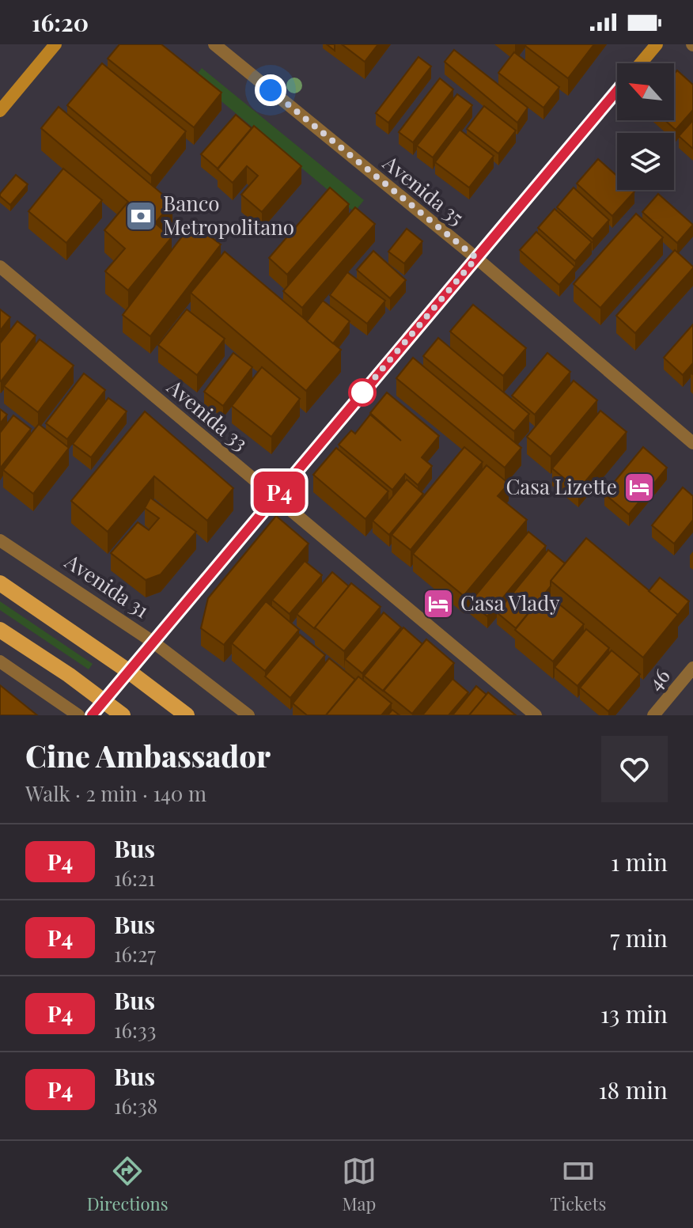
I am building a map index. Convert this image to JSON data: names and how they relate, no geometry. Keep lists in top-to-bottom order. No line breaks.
{"streets":{"street":["Avenida 35","Avenida 33","Avenida 31","46"]},"places":{"bank":["Banco Metropolitano"],"hotel":["Casa Lizette","Casa Vlady"]},"lines":["bus line P4"],"north":"top left","page":{"status":"16:20","on_map":"P4","heading":["Cine Ambassador","Walk · 2 min · 140 m"],"list":[{"mark":"P4","name":"Bus","note":"16:21","value":"1 min"},{"mark":"P4","name":"Bus","note":"16:27","value":"7 min"},{"mark":"P4","name":"Bus","note":"16:33","value":"13 min"},{"mark":"P4","name":"Bus","note":"16:38","value":"18 min"}],"tabs":["Directions","Map","Tickets"]}}
